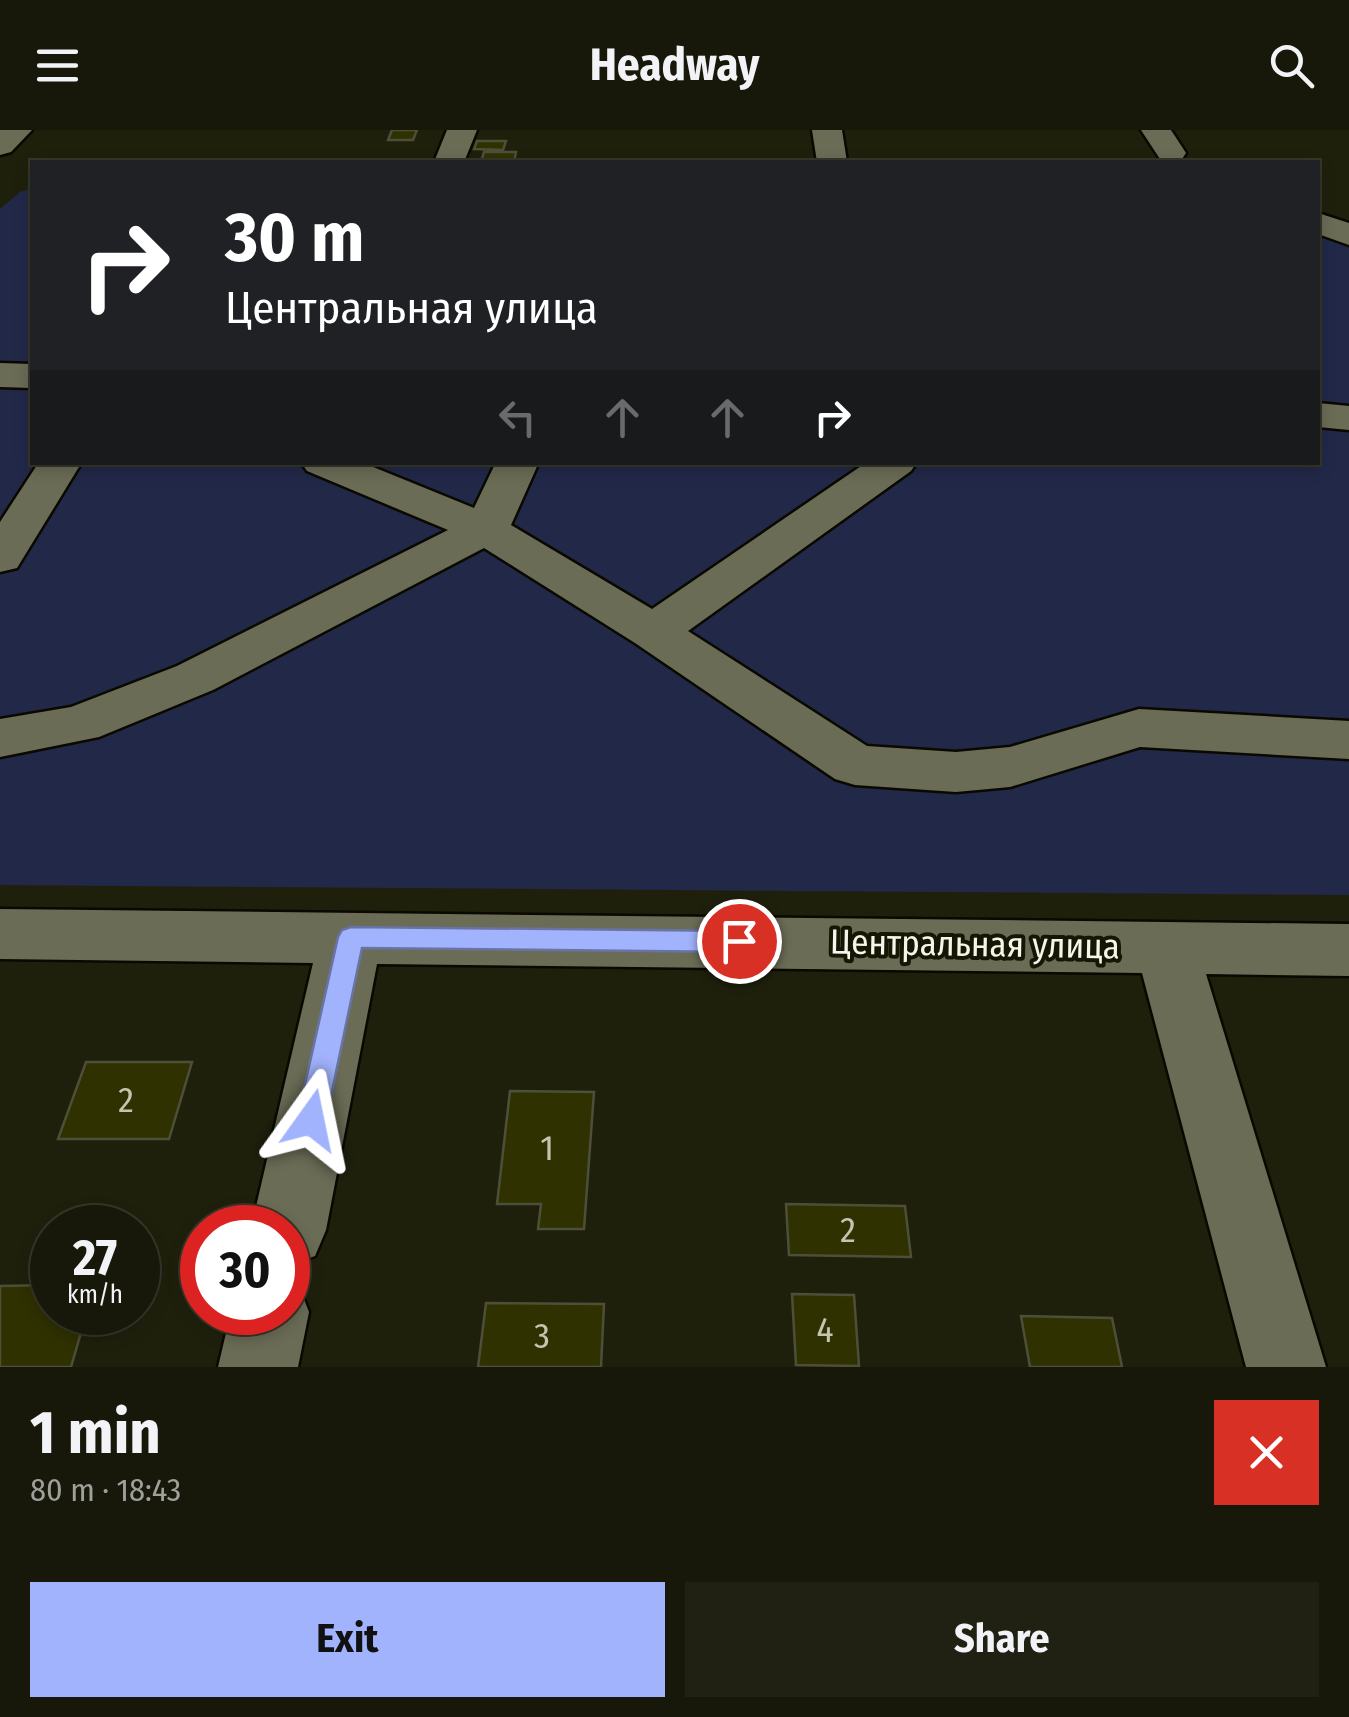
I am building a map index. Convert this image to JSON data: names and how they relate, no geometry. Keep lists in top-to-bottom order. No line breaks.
{"streets":{"street":["Центральная улица"]},"house_numbers":["2","1","2","4","3"],"page":{"header":"Headway","turn":["30 m","Центральная улица"],"speed":"27 km/h","limit":"30","heading":["1 min","80 m · 18:43"],"buttons":["Exit","Share"]}}
